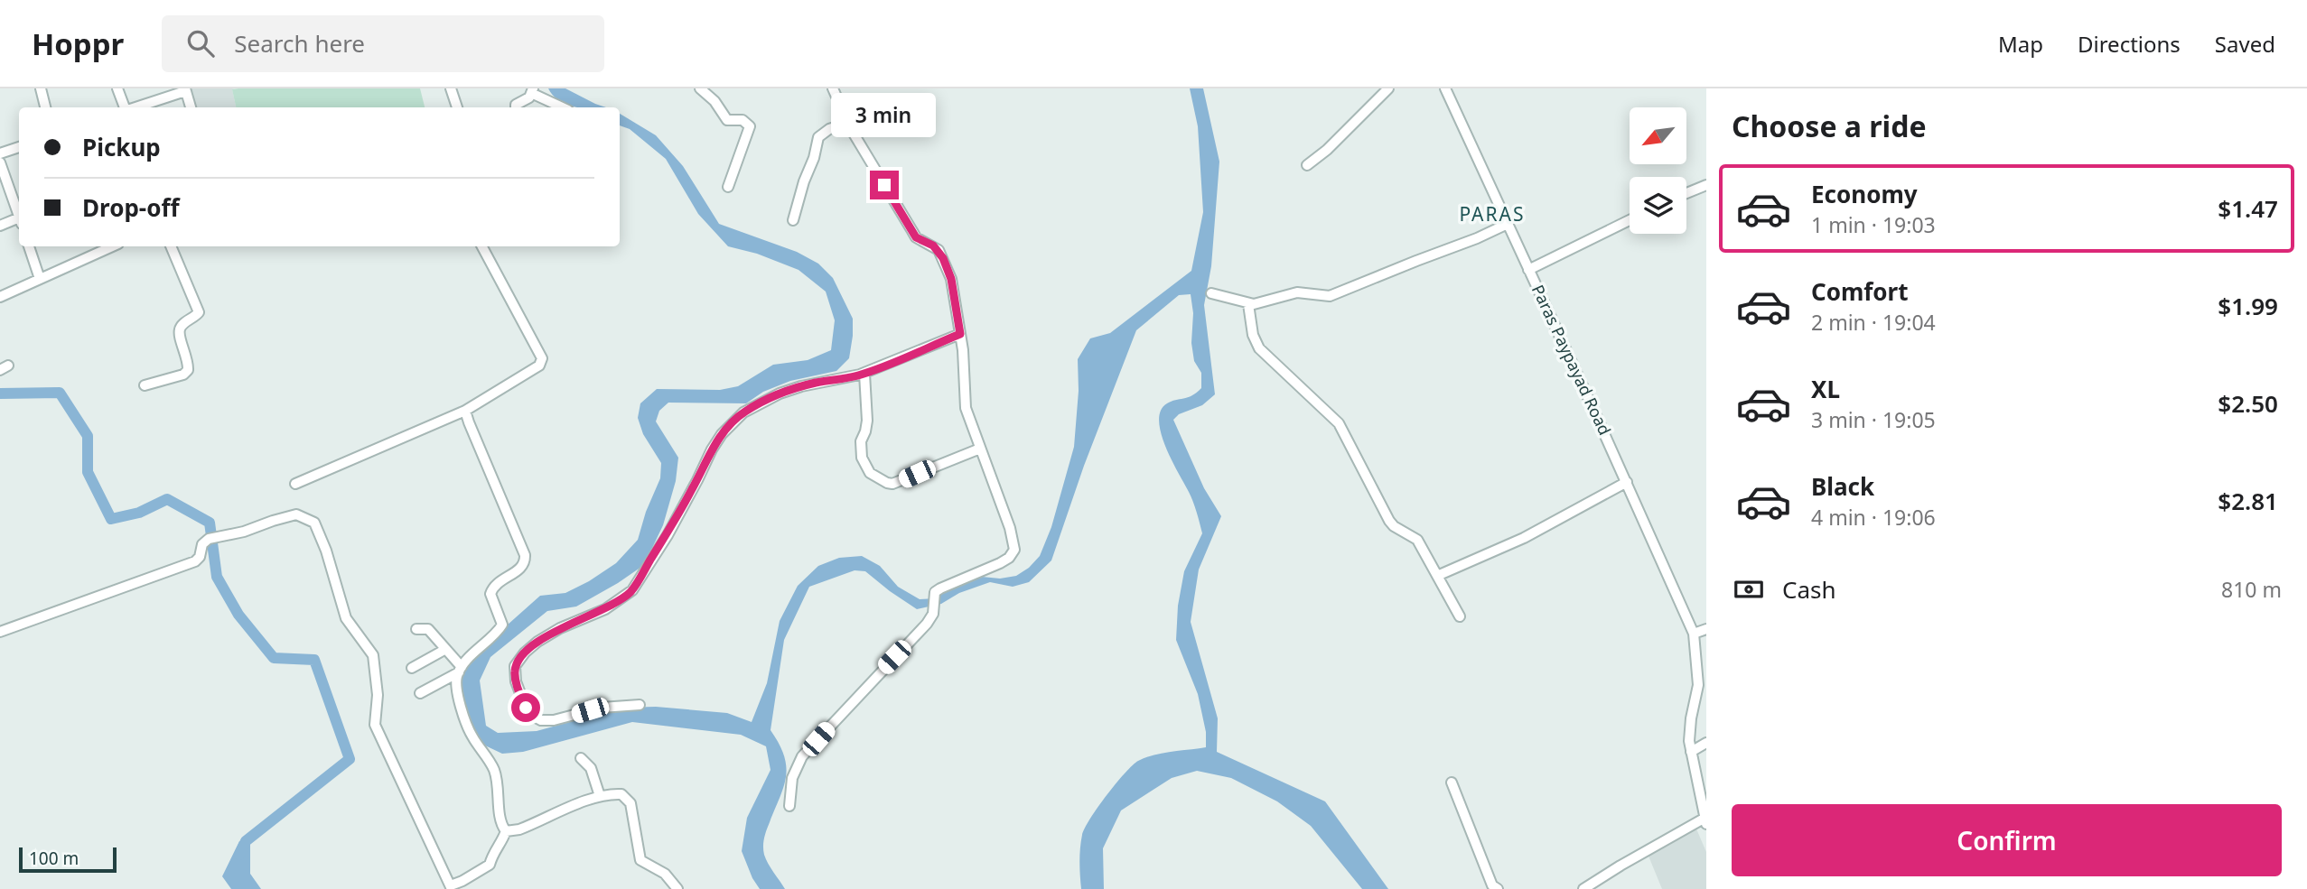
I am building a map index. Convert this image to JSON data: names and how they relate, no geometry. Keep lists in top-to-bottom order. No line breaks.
{"streets":{"street":["Paras Paypayad Road"]},"districts":["PARAS"],"scale_bar":"100 m","north":"bottom left","page":{"header":"Hoppr","search":"Search here","nav":["Map","Directions","Saved"],"heading":"Choose a ride","bubble":"3 min","banner":["Pickup","Drop-off"],"list":[{"name":"Economy","note":"1 min · 19:03","value":"$1.47"},{"name":"Comfort","note":"2 min · 19:04","value":"$1.99"},{"name":"XL","note":"3 min · 19:05","value":"$2.50"},{"name":"Black","note":"4 min · 19:06","value":"$2.81"}],"pay":["Cash","810 m"],"buttons":"Confirm","scale":"100 m"}}
